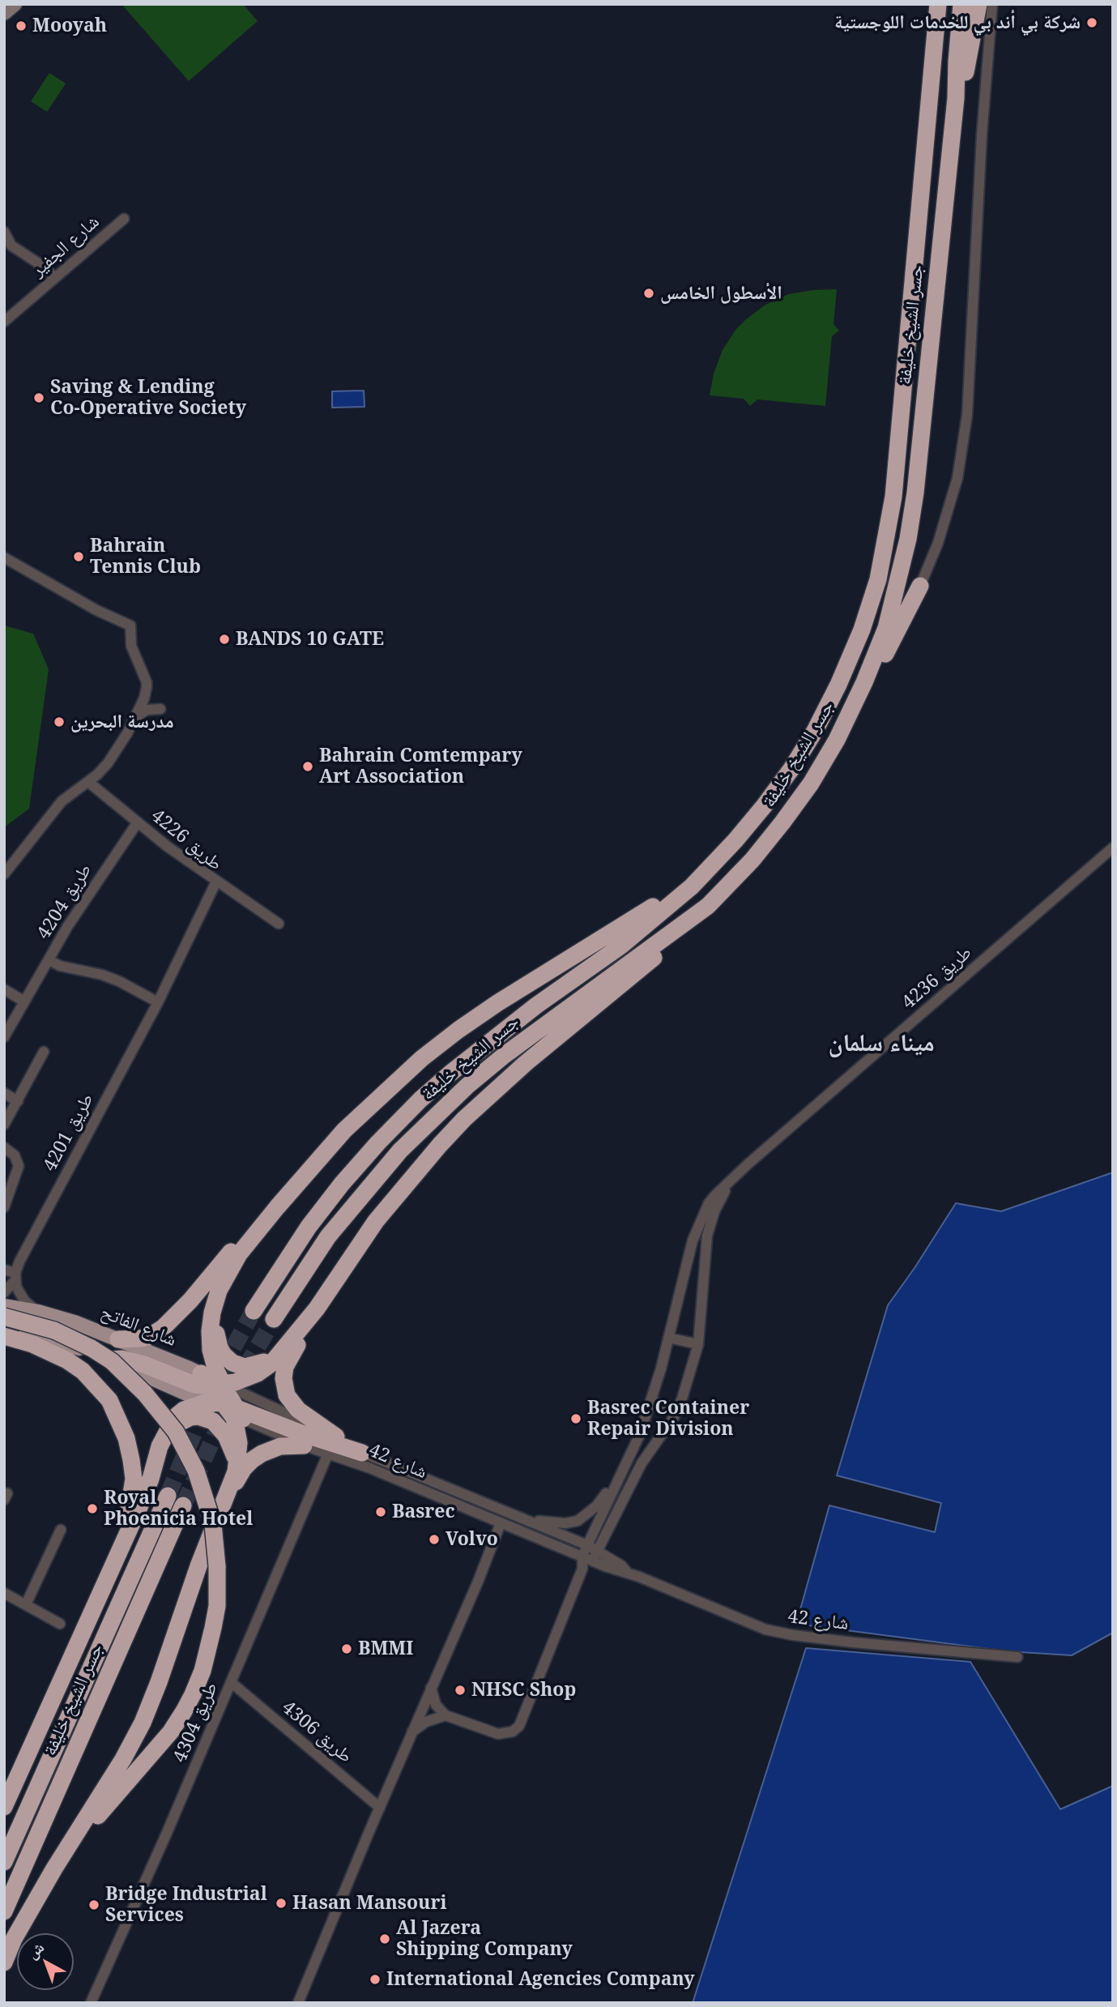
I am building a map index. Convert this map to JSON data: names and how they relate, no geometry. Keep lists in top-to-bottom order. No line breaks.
{"streets":{"highway":["جسر الشيخ خليفة"],"main road":["شارع الفاتح"],"street":["شارع الجفير","طريق 4226","طريق 4204","طريق 4236","طريق 4201","شارع 42","طريق 4304","طريق 4306"]},"crossings":[["طريق 4226","طريق 4204"],["طريق 4226","طريق 4201"],["طريق 4236","شارع 42"],["شارع الفاتح","شارع 42"],["شارع 42","طريق 4304"],["طريق 4304","طريق 4306"]],"districts":["ميناء سلمان"],"places":["شركة بي أند بي للخدمات اللوجستية","Mooyah","الأسطول الخامس","Saving & Lending Co-Operative Society","Bahrain Tennis Club","BANDS 10 GATE","مدرسة البحرين","Bahrain Comtempary Art Association","Basrec Container Repair Division","Royal Phoenicia Hotel","Basrec","Volvo","BMMI","NHSC Shop","Hasan Mansouri","Bridge Industrial Services","Al Jazera Shipping Company","International Agencies Company"],"north":"top left"}
